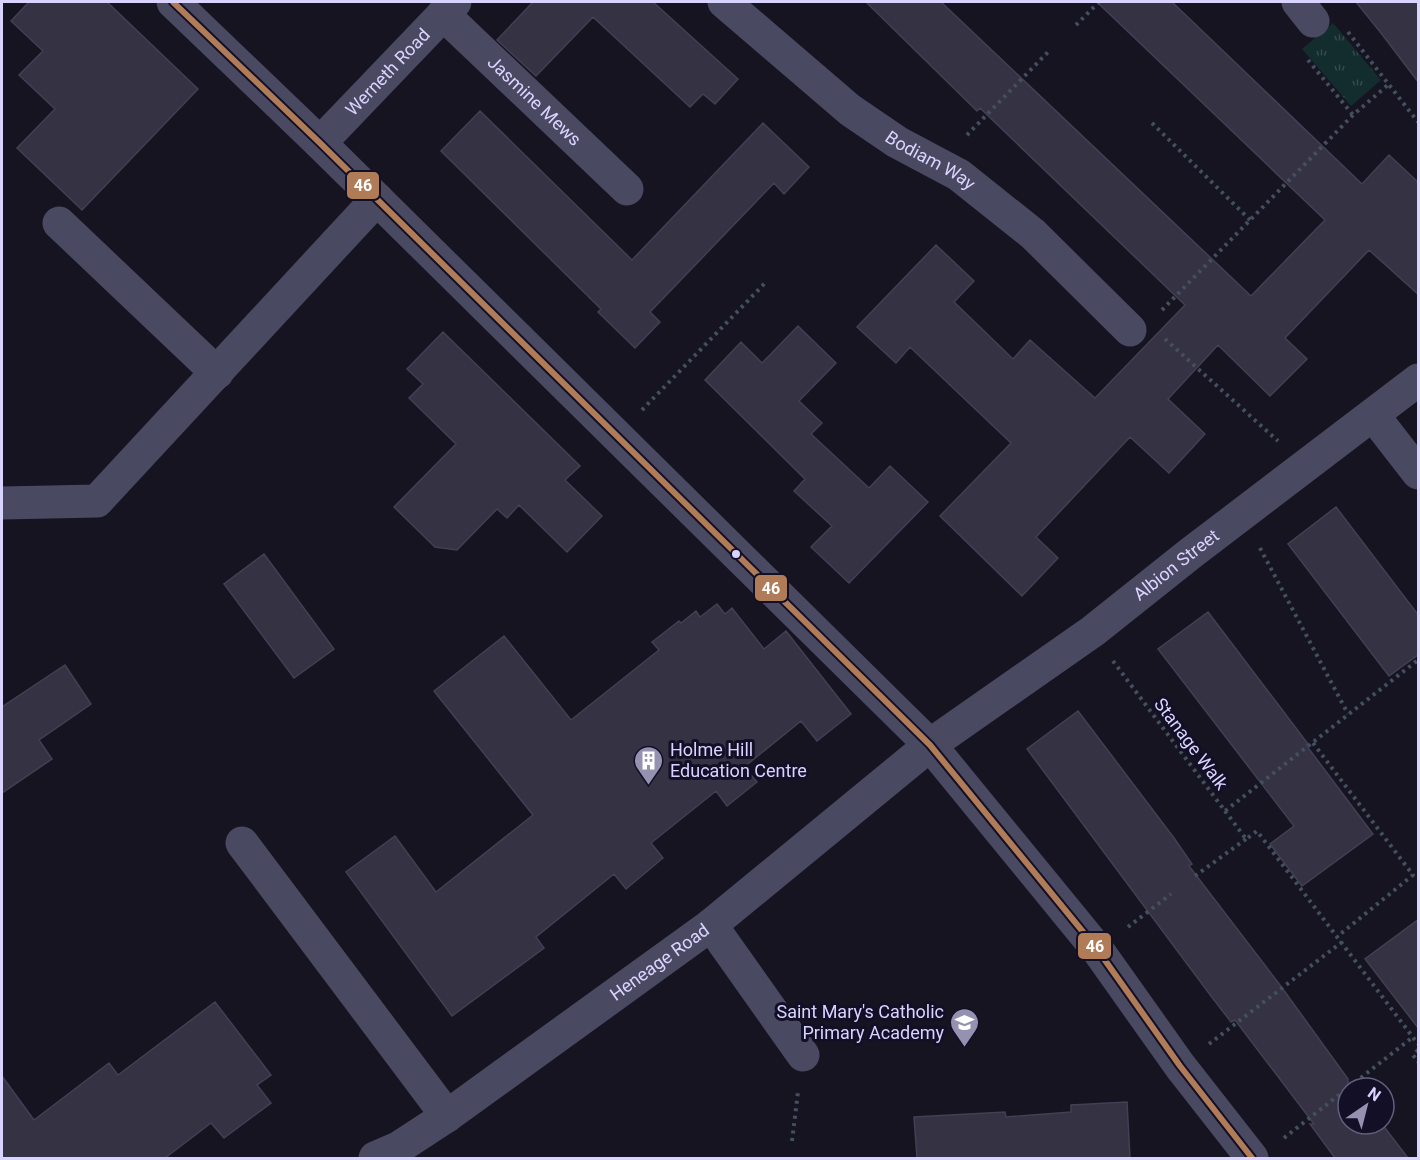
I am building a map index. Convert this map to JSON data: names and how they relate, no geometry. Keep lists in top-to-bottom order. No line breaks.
{"streets":{"street":["Werneth Road","Jasmine Mews","Bodiam Way","Albion Street","Heneage Road"],"path":["Stanage Walk"]},"crossings":[["Werneth Road","Jasmine Mews"],["Albion Street","Stanage Walk"],["Albion Street","Heneage Road"]],"places":{"building":["Holme Hill Education Centre"],"school or university":["Saint Mary's Catholic Primary Academy"]},"lines":["transit line 46"],"north":"top right"}
